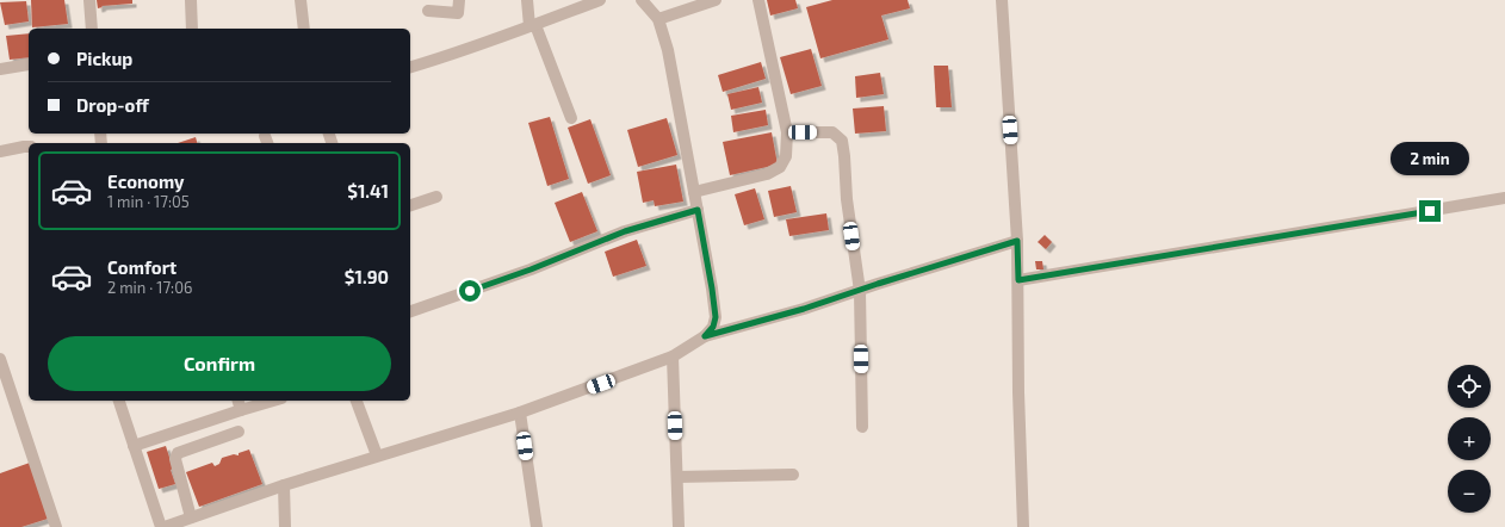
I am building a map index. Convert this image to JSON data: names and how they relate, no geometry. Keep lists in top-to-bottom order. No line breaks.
{"page":{"banner":["Pickup","Drop-off"],"bubble":"2 min","list":[{"name":"Economy","note":"1 min · 17:05","value":"$1.41"},{"name":"Comfort","note":"2 min · 17:06","value":"$1.90"}],"buttons":"Confirm","map_buttons":["+","−"]}}
